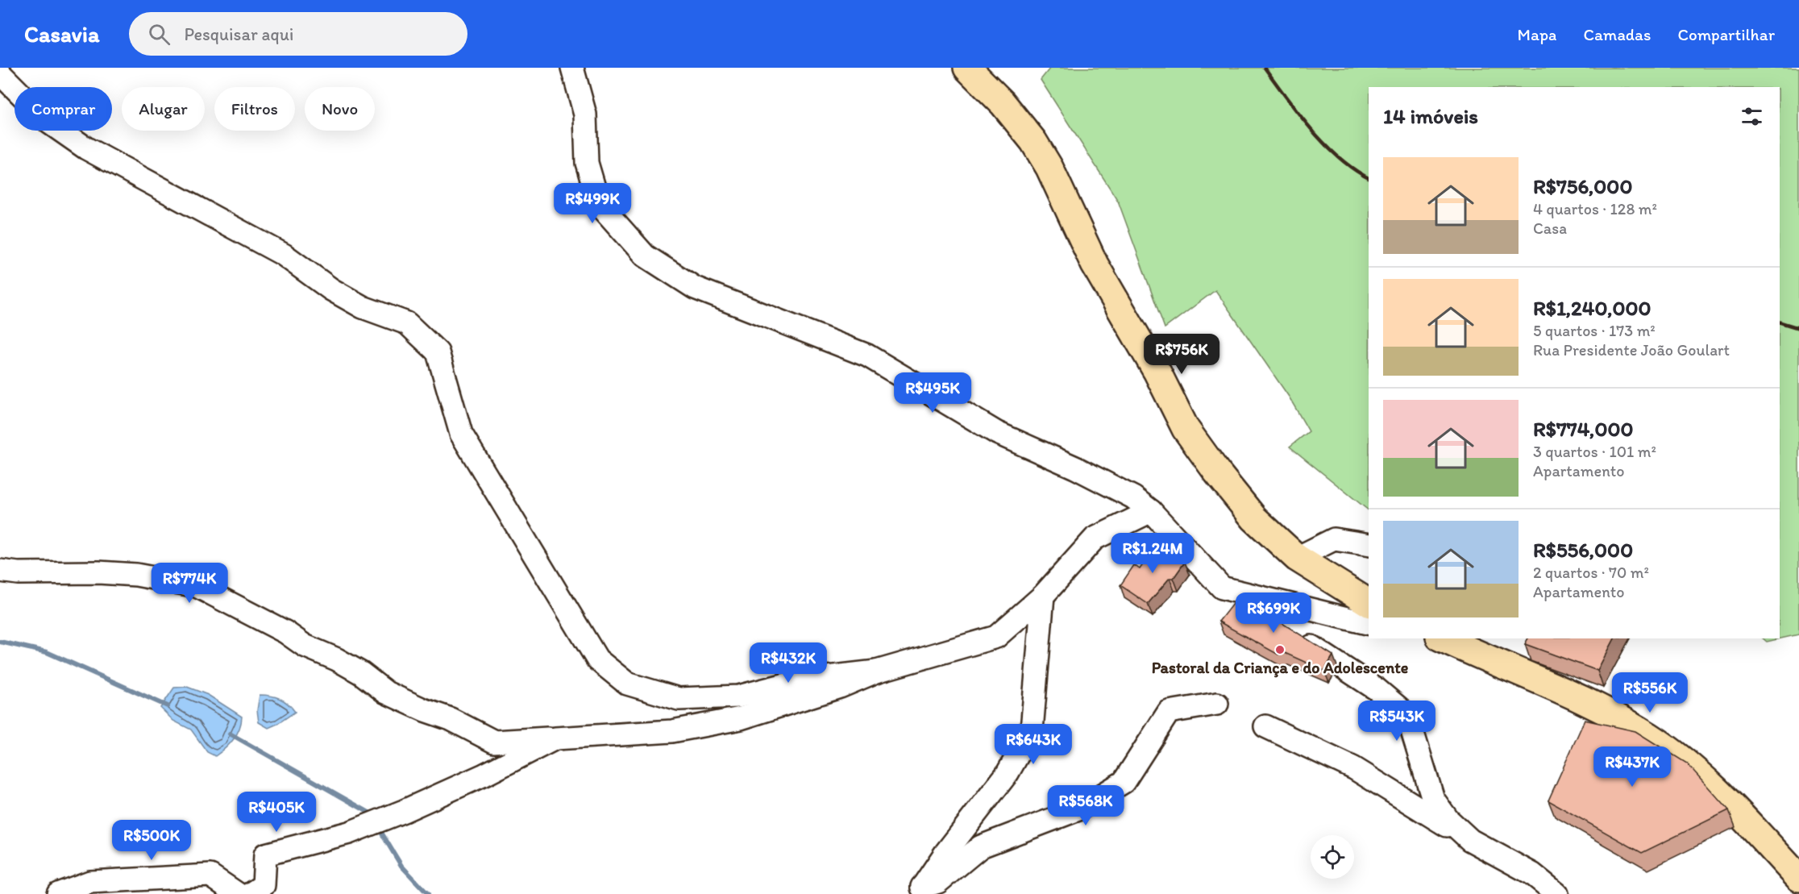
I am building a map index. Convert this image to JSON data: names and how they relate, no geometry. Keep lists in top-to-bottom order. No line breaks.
{"places":["Pastoral da Criança e do Adolescente"],"page":{"header":"Casavia","search":"Pesquisar aqui","nav":["Mapa","Camadas","Compartilhar"],"chip":["Comprar","Alugar","Filtros","Novo"],"heading":"14 imóveis","list":[{"name":"R$756,000","note":"4 quartos · 128 m² · Casa"},{"name":"R$1,240,000","note":"5 quartos · 173 m² · Rua Presidente João Goulart"},{"name":"R$774,000","note":"3 quartos · 101 m² · Apartamento"},{"name":"R$556,000","note":"2 quartos · 70 m² · Apartamento"}],"price":["R$499K","R$756K","R$495K","R$1.24M","R$774K","R$699K","R$432K","R$556K","R$543K","R$643K","R$437K","R$568K","R$405K","R$500K"]}}
